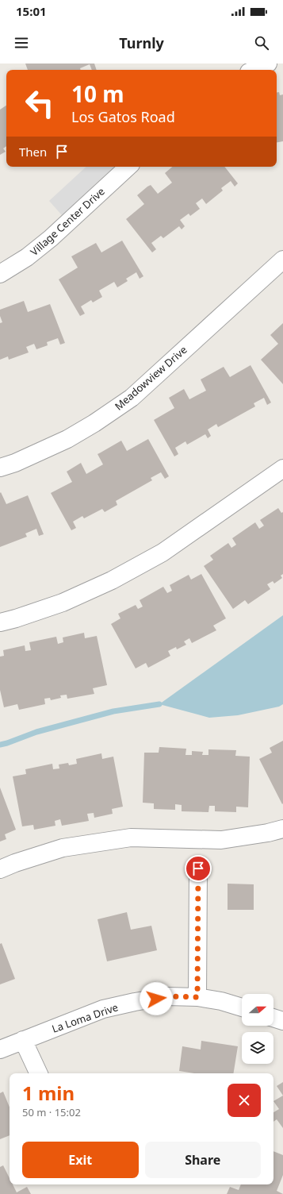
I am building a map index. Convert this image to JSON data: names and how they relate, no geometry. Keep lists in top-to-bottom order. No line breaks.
{"streets":{"street":["Village Center Drive","Meadowview Drive","La Loma Drive"]},"north":"right","page":{"status":"15:01","header":"Turnly","turn":["10 m","Los Gatos Road"],"then":"Then","heading":["1 min","50 m · 15:02"],"buttons":["Exit","Share"]}}
